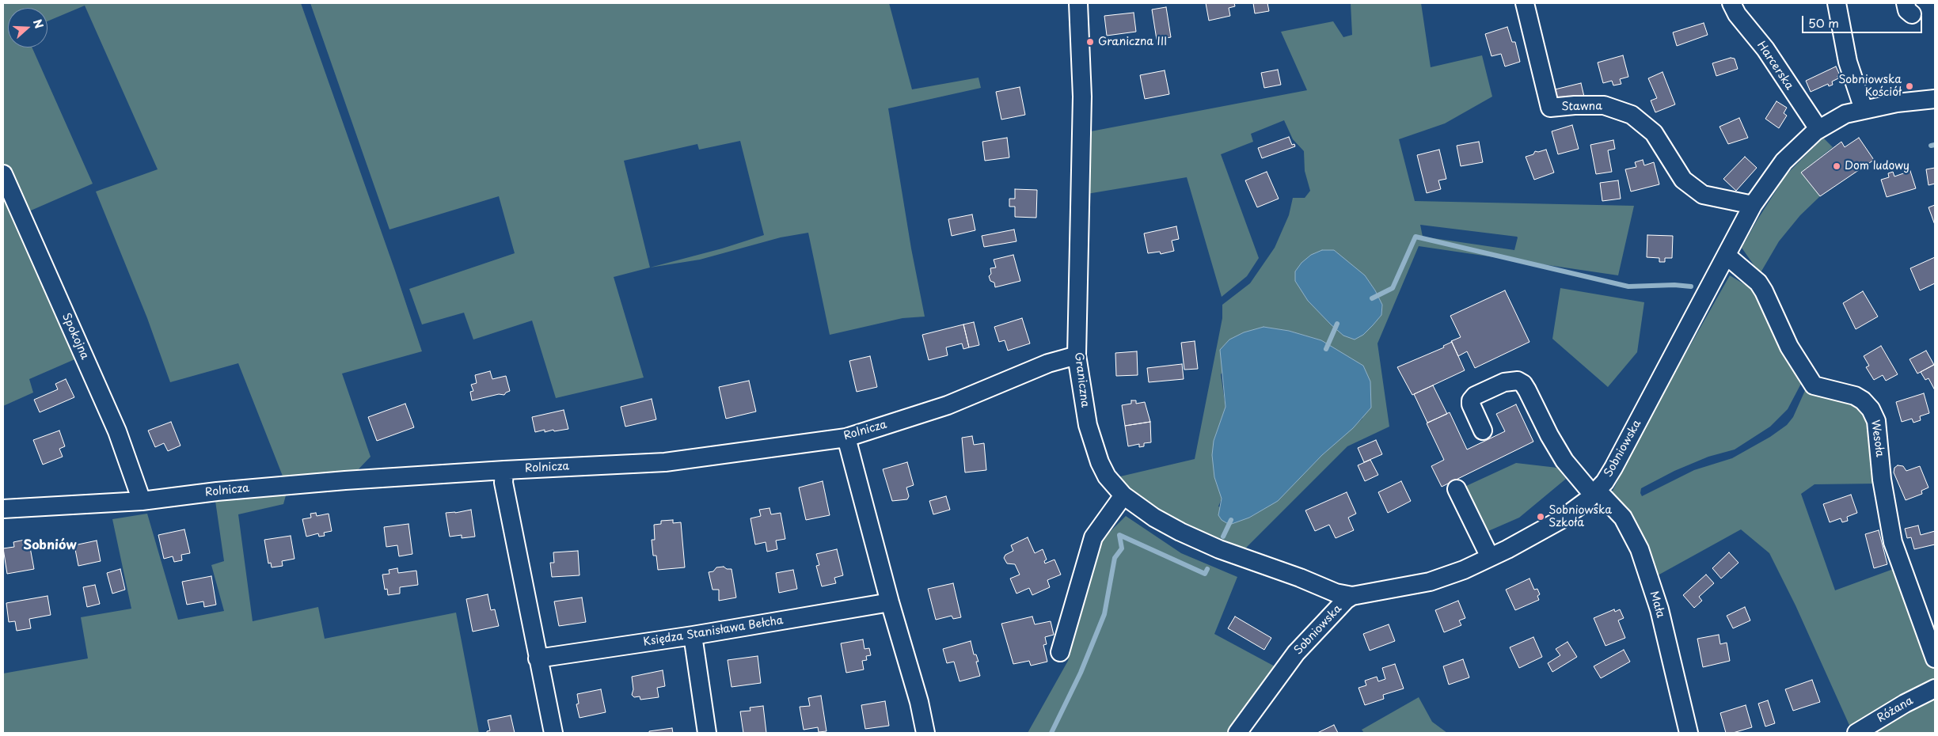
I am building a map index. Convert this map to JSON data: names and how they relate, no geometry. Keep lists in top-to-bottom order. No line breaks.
{"streets":{"street":["Harcerska","Stawna","Spokojna","Graniczna","Rolnicza","Wesoła","Sobniowska","Mała","Księdza Stanisława Bełcha","Różana"]},"crossings":[["Harcerska","Sobniowska"],["Stawna","Sobniowska"],["Spokojna","Rolnicza"],["Graniczna","Rolnicza"],["Graniczna","Sobniowska"],["Wesoła","Sobniowska"],["Sobniowska","Mała"]],"districts":["Sobniów"],"places":["Graniczna III","Sobniowska Kościół","Dom ludowy","Sobniowska Szkoła"],"scale_bar":"50 m","north":"right"}
